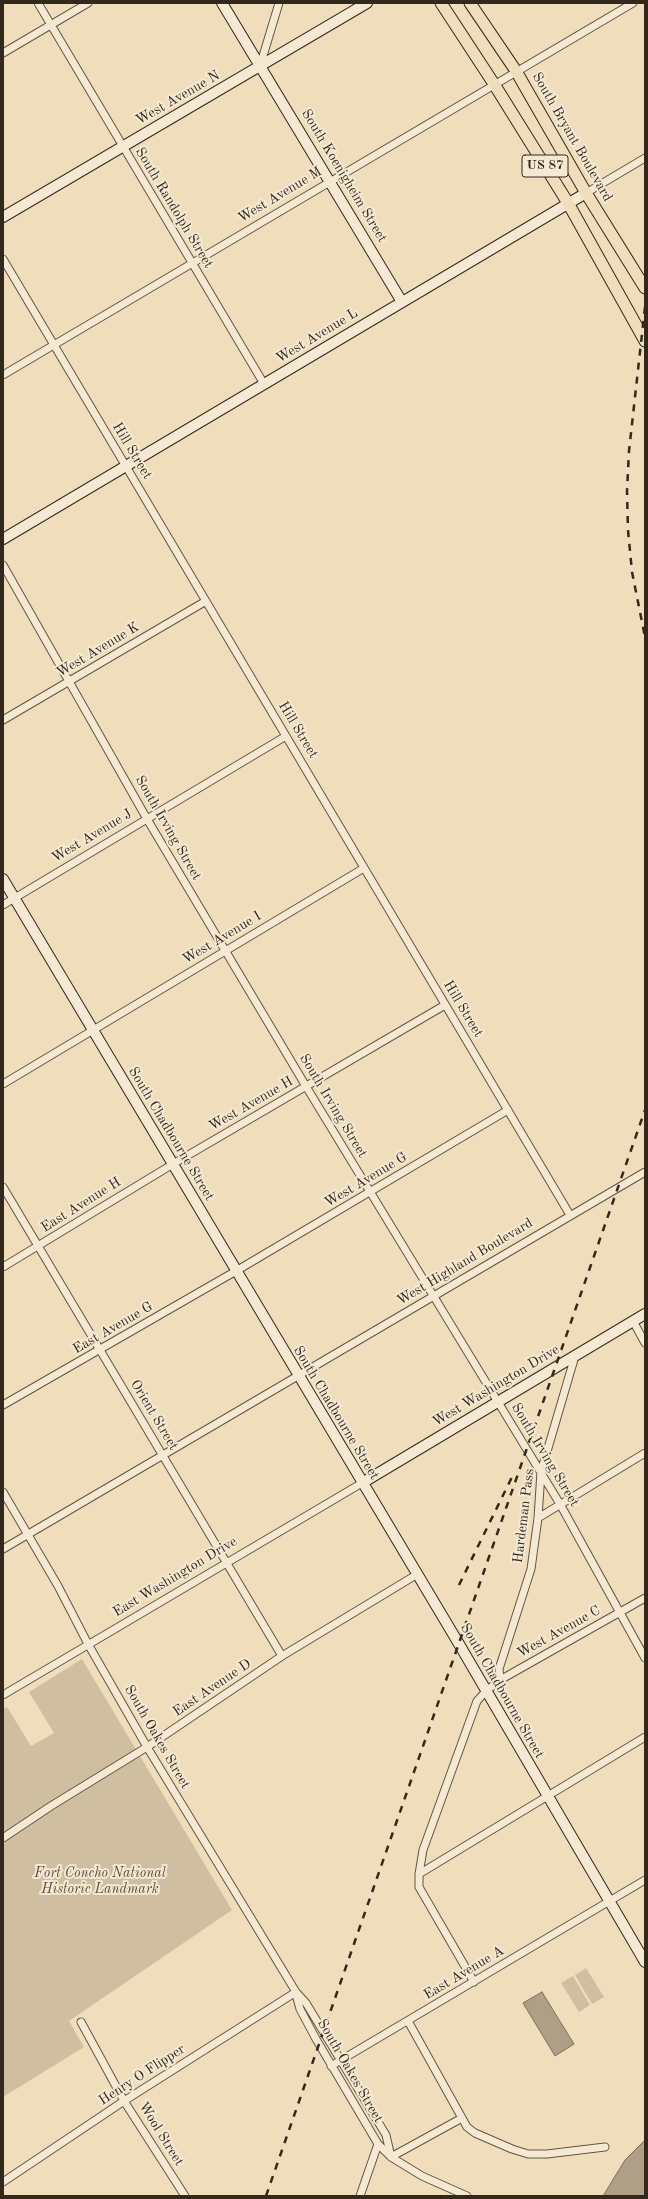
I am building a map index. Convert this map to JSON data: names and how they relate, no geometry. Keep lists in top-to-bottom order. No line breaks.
{"streets":{"main road":["West Avenue N","South Bryant Boulevard","US 87","South Koenigheim Street","West Avenue L","South Chadbourne Street","West Washington Drive"],"street":["West Avenue M","South Randolph Street","Hill Street","West Avenue K","South Irving Street","West Avenue J","West Avenue I","West Avenue H","West Avenue G","East Avenue H","West Highland Boulevard","East Avenue G","Orient Street","Hardeman Pass","East Washington Drive","West Avenue C","East Avenue D","South Oakes Street","East Avenue A","Henry O Flipper","Wool Street"]},"crossings":[["West Avenue N","South Koenigheim Street"],["West Avenue N","South Randolph Street"],["South Bryant Boulevard","West Avenue M"],["South Bryant Boulevard","West Avenue L"],["US 87","West Avenue M"],["US 87","West Avenue L"],["South Koenigheim Street","West Avenue M"],["South Koenigheim Street","West Avenue L"],["West Avenue M","South Randolph Street"],["West Avenue M","Hill Street"],["South Randolph Street","West Avenue L"],["West Avenue L","Hill Street"],["Hill Street","West Avenue K"],["Hill Street","West Avenue J"],["Hill Street","West Avenue I"],["Hill Street","West Avenue H"],["Hill Street","West Avenue G"],["Hill Street","West Highland Boulevard"],["West Avenue K","South Irving Street"],["South Irving Street","West Avenue J"],["South Irving Street","West Avenue I"],["South Irving Street","West Avenue H"],["South Irving Street","West Avenue G"],["South Irving Street","West Highland Boulevard"],["South Irving Street","West Washington Drive"],["South Irving Street","Hardeman Pass"],["South Irving Street","West Avenue C"],["West Avenue J","South Chadbourne Street"],["West Avenue I","South Chadbourne Street"],["West Avenue H","South Chadbourne Street"],["West Avenue H","East Avenue H"],["South Chadbourne Street","West Avenue G"],["South Chadbourne Street","East Avenue H"],["South Chadbourne Street","West Highland Boulevard"],["South Chadbourne Street","East Avenue G"],["South Chadbourne Street","West Washington Drive"],["South Chadbourne Street","East Washington Drive"],["South Chadbourne Street","West Avenue C"],["South Chadbourne Street","East Avenue D"],["South Chadbourne Street","East Avenue A"],["West Avenue G","East Avenue G"],["East Avenue H","Orient Street"],["West Highland Boulevard","Orient Street"],["West Highland Boulevard","South Oakes Street"],["East Avenue G","Orient Street"],["West Washington Drive","Hardeman Pass"],["West Washington Drive","East Washington Drive"],["Orient Street","East Washington Drive"],["Orient Street","East Avenue D"],["Hardeman Pass","West Avenue C"],["East Washington Drive","South Oakes Street"],["East Avenue D","South Oakes Street"],["South Oakes Street","East Avenue A"],["South Oakes Street","Henry O Flipper"],["Henry O Flipper","Wool Street"]],"parks":["Fort Concho National Historic Landmark"]}
